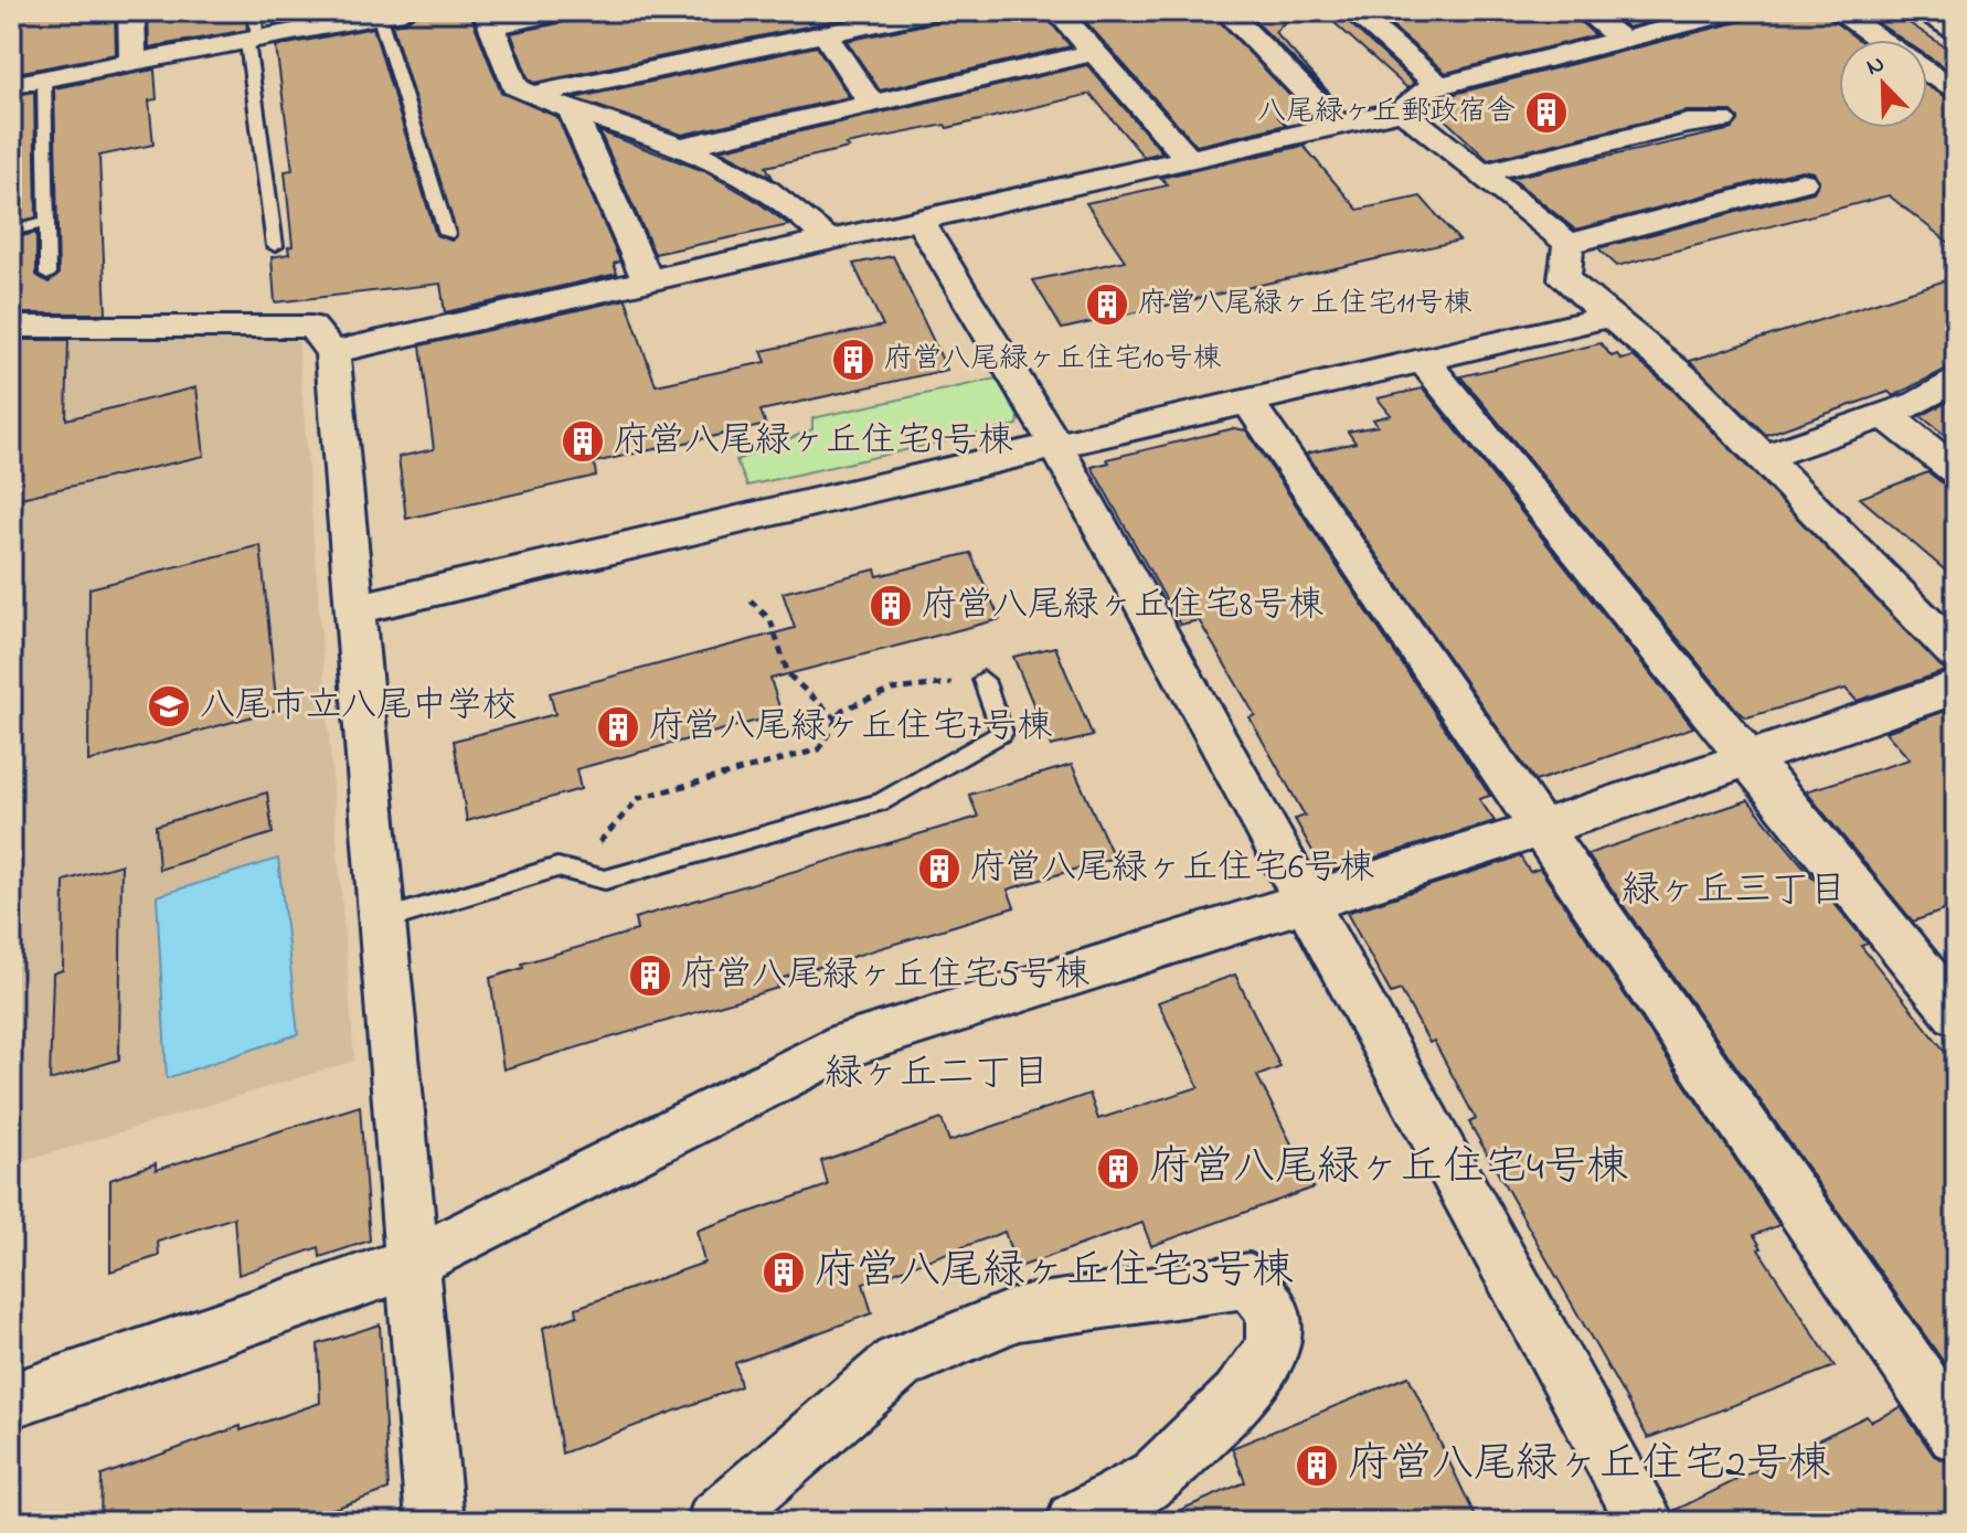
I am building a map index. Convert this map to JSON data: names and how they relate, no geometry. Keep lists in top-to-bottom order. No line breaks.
{"districts":["緑ヶ丘三丁目","緑ヶ丘二丁目"],"places":{"building":["八尾緑ヶ丘郵政宿舎","府営八尾緑ヶ丘住宅11号棟","府営八尾緑ヶ丘住宅10号棟","府営八尾緑ヶ丘住宅9号棟","府営八尾緑ヶ丘住宅8号棟","府営八尾緑ヶ丘住宅7号棟","府営八尾緑ヶ丘住宅6号棟","府営八尾緑ヶ丘住宅5号棟","府営八尾緑ヶ丘住宅4号棟","府営八尾緑ヶ丘住宅3号棟","府営八尾緑ヶ丘住宅2号棟"],"school or university":["八尾市立八尾中学校"]},"north":"top left"}
